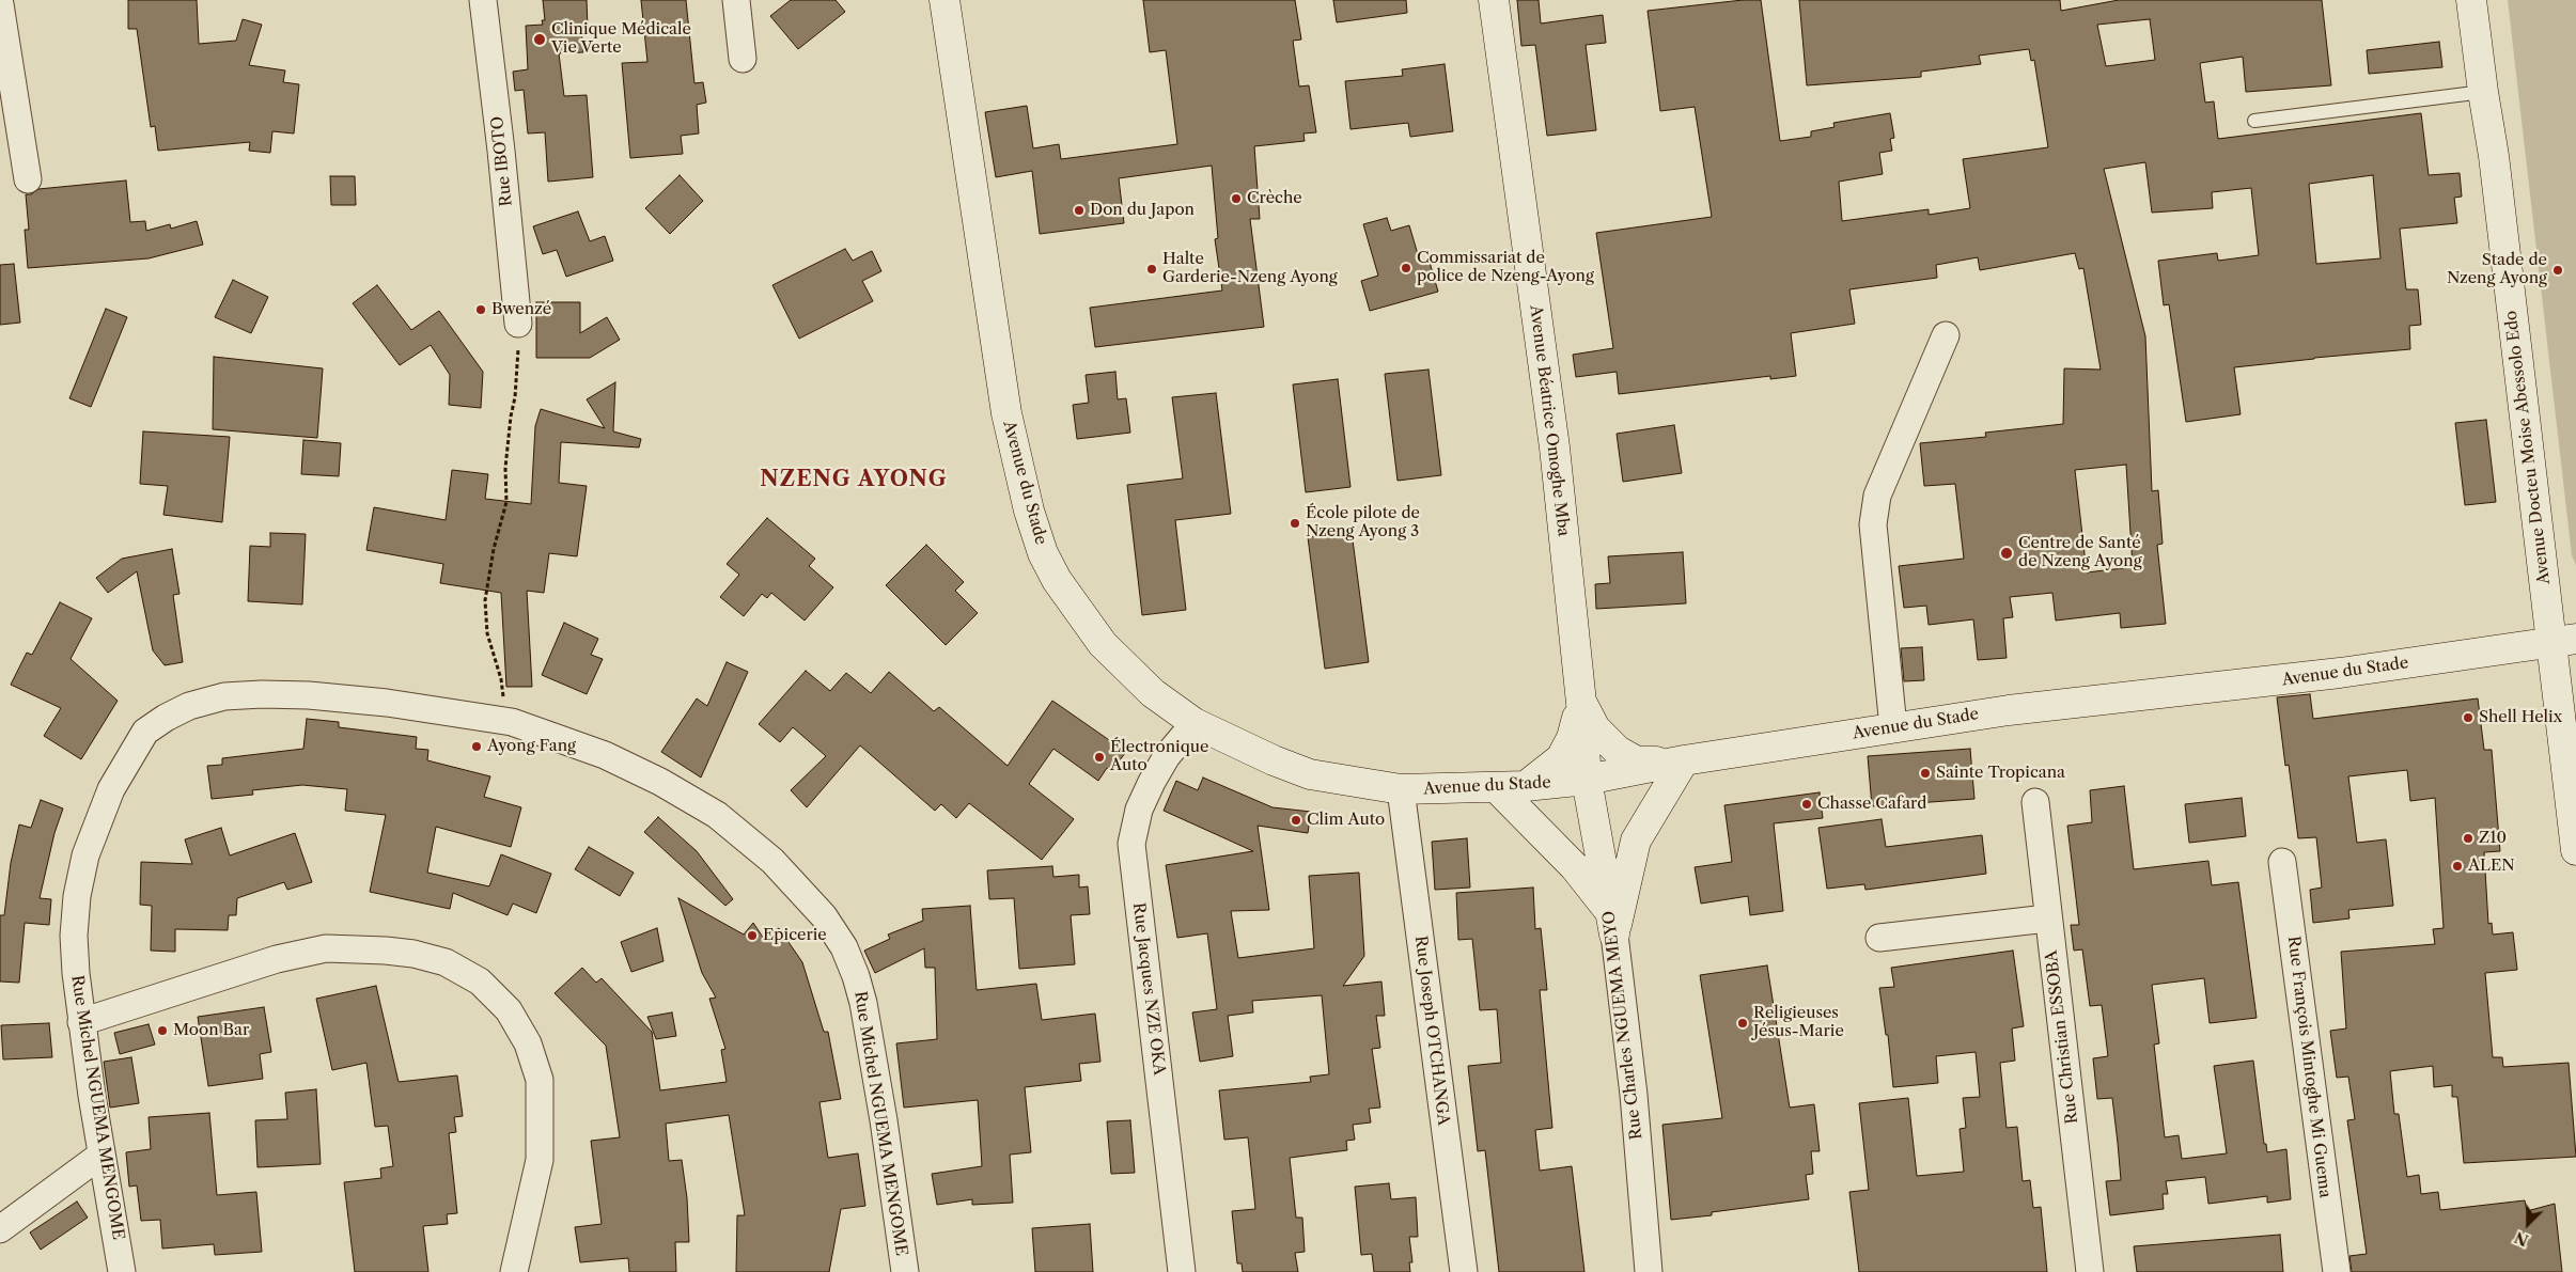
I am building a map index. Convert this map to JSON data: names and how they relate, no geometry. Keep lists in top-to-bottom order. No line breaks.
{"streets":{"main road":["Avenue Béatrice Omoghe Mba","Avenue Docteu Moise Abessolo Edo","Avenue du Stade","Rue Charles NGUEMA MEYO"],"street":["Rue IBOTO","Rue Jacques NZE OKA","Rue Joseph OTCHANGA","Rue Christian ESSOBA","Rue François Mintoghe Mi Guema","Rue Michel NGUEMA MENGOME"]},"crossings":[["Avenue Béatrice Omoghe Mba","Avenue du Stade"],["Avenue Béatrice Omoghe Mba","Rue Charles NGUEMA MEYO"],["Avenue Docteu Moise Abessolo Edo","Avenue du Stade"],["Avenue du Stade","Rue Jacques NZE OKA"],["Avenue du Stade","Rue Charles NGUEMA MEYO"],["Avenue du Stade","Rue Joseph OTCHANGA"]],"districts":["NZENG AYONG"],"places":["Clinique Médicale Vie Verte","Crèche","Don du Japon","Commissariat de police de Nzeng-Ayong","Halte Garderie-Nzeng Ayong","Stade de Nzeng Ayong","Bwenzé","École pilote de Nzeng Ayong 3","Centre de Santé de Nzeng Ayong","Shell Helix","Ayong Fang","Électronique Auto","Sainte Tropicana","Chasse Cafard","Clim Auto","Z10","ALEN","Epicerie","Religieuses Jésus-Marie","Moon Bar"],"north":"bottom left"}
